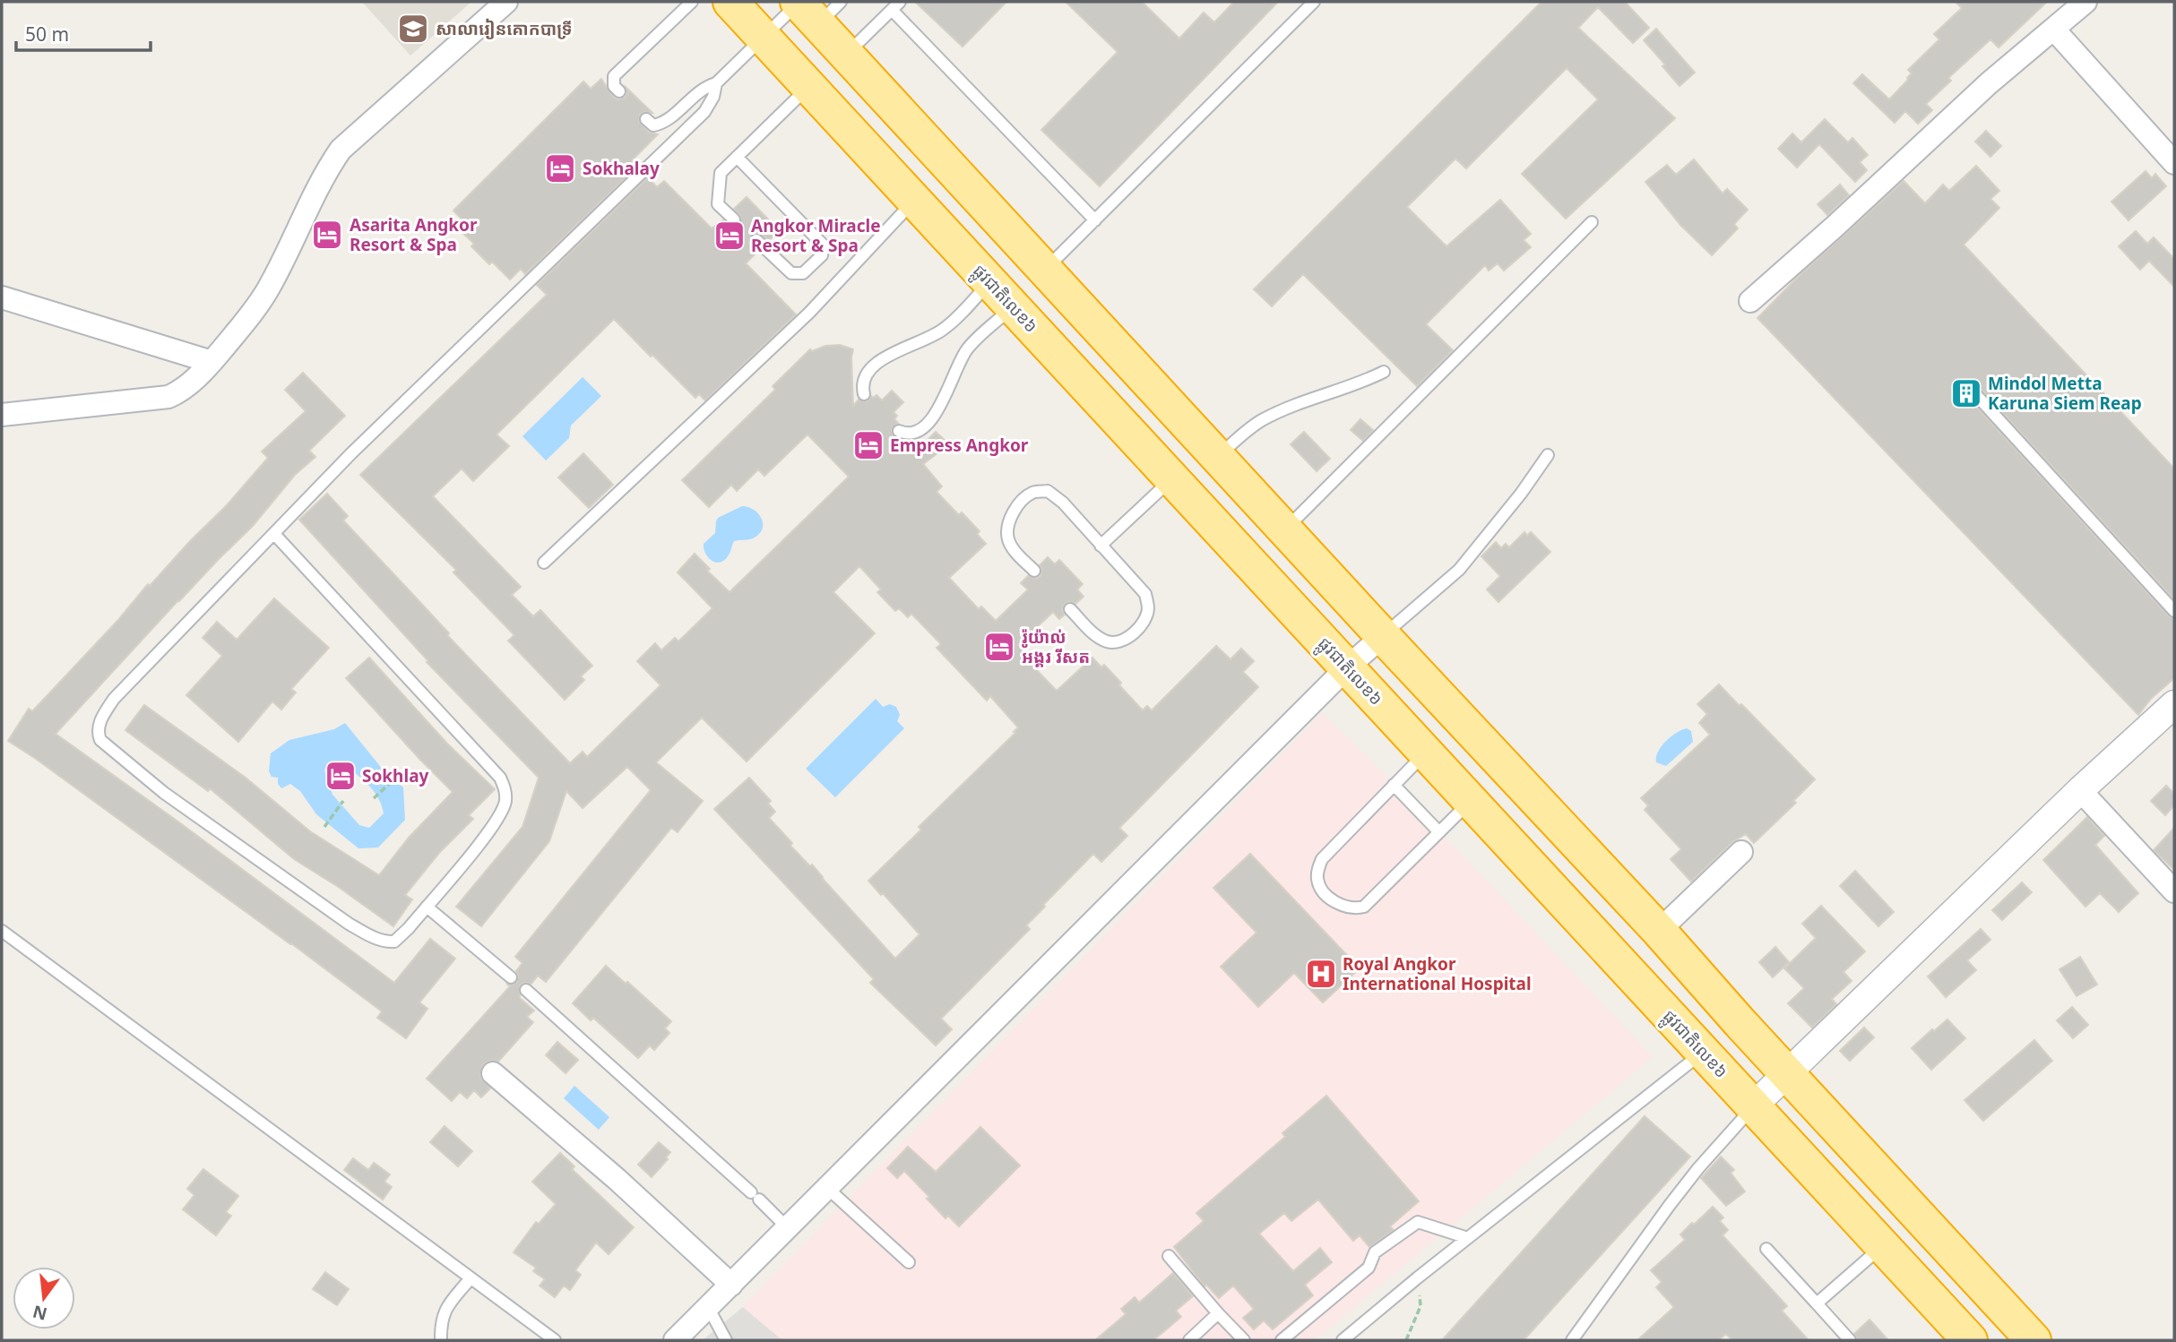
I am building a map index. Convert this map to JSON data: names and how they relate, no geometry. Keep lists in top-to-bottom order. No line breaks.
{"streets":{"highway":["ផ្លូវជាតិលេខ៦"]},"places":{"school or university":["សាលារៀនគោកបាទ្រី"],"hotel":["Sokhalay","Asarita Angkor Resort & Spa","Angkor Miracle Resort & Spa","Empress Angkor","រ៉ូយ៉ាល់ អង្គរ រីសត","Sokhlay"],"building":["Mindol Metta Karuna Siem Reap"],"hospital":["Royal Angkor International Hospital"]},"scale_bar":"50 m","north":"bottom"}
